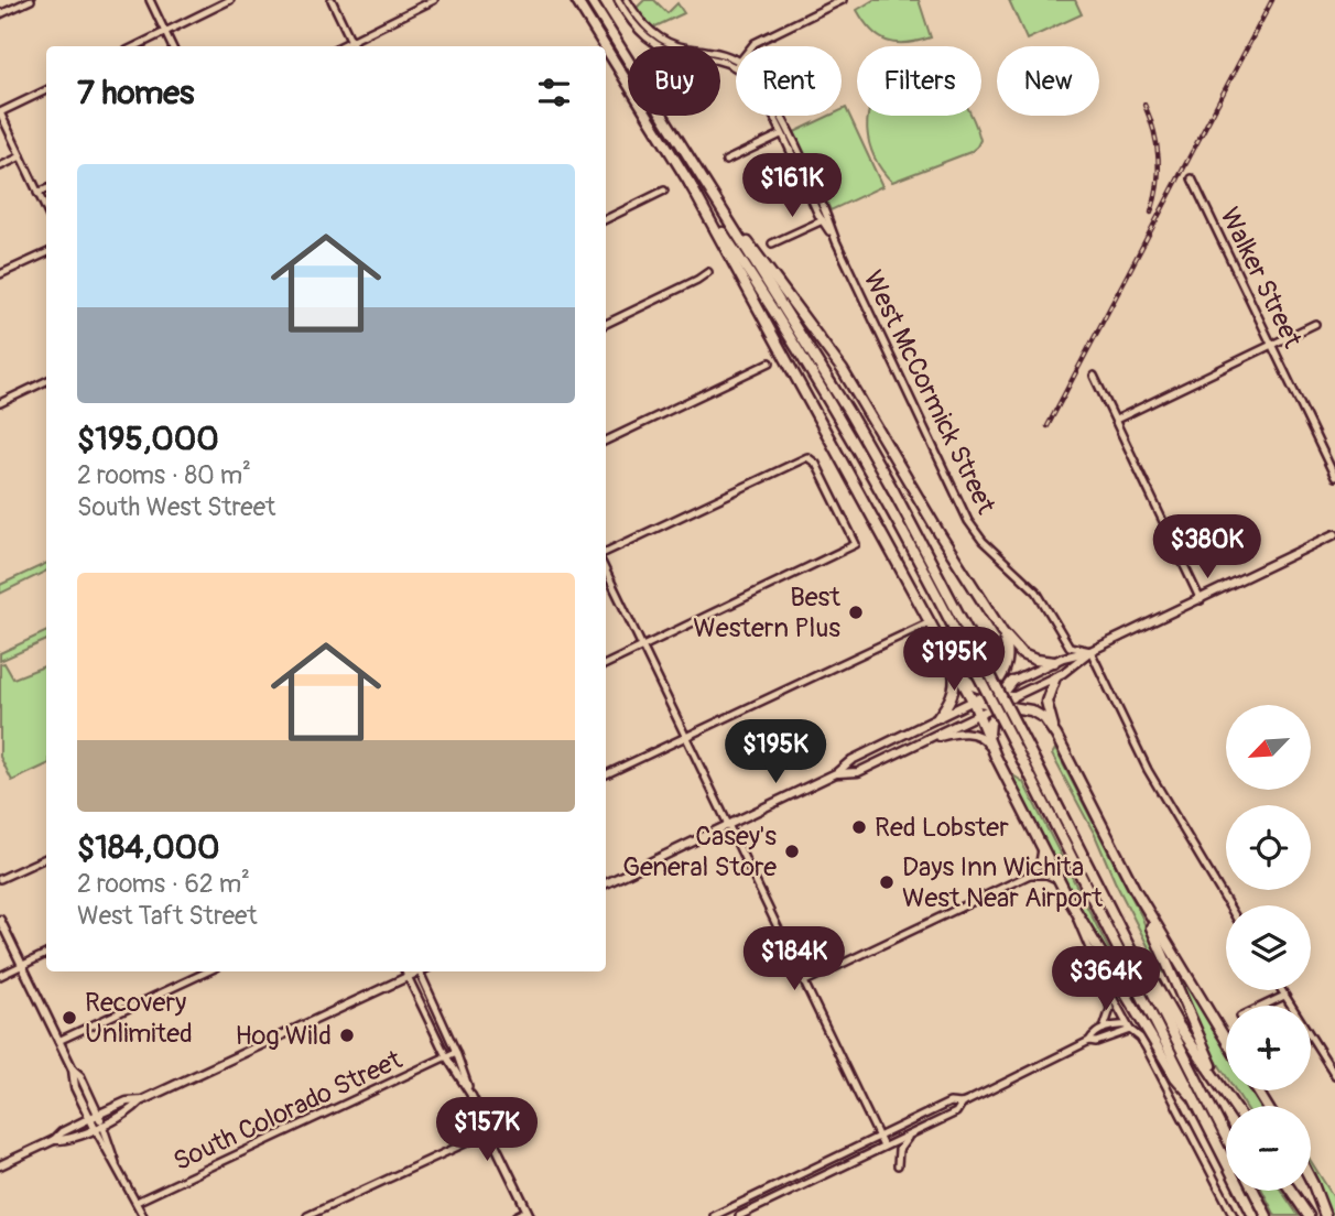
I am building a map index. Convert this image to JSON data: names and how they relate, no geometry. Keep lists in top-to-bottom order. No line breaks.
{"streets":{"street":["Walker Street","West McCormick Street","South Colorado Street"]},"places":["Best Western Plus","Red Lobster","Casey's General Store","Days Inn Wichita West Near Airport","Recovery Unlimited","Hog Wild"],"north":"bottom left","page":{"chip":["Buy","Rent","Filters","New"],"heading":"7 homes","list":[{"name":"$195,000","note":"2 rooms · 80 m² · South West Street"},{"name":"$184,000","note":"2 rooms · 62 m² · West Taft Street"}],"price":["$161K","$380K","$195K","$195K","$184K","$364K","$157K"],"map_buttons":["+","−"]}}
